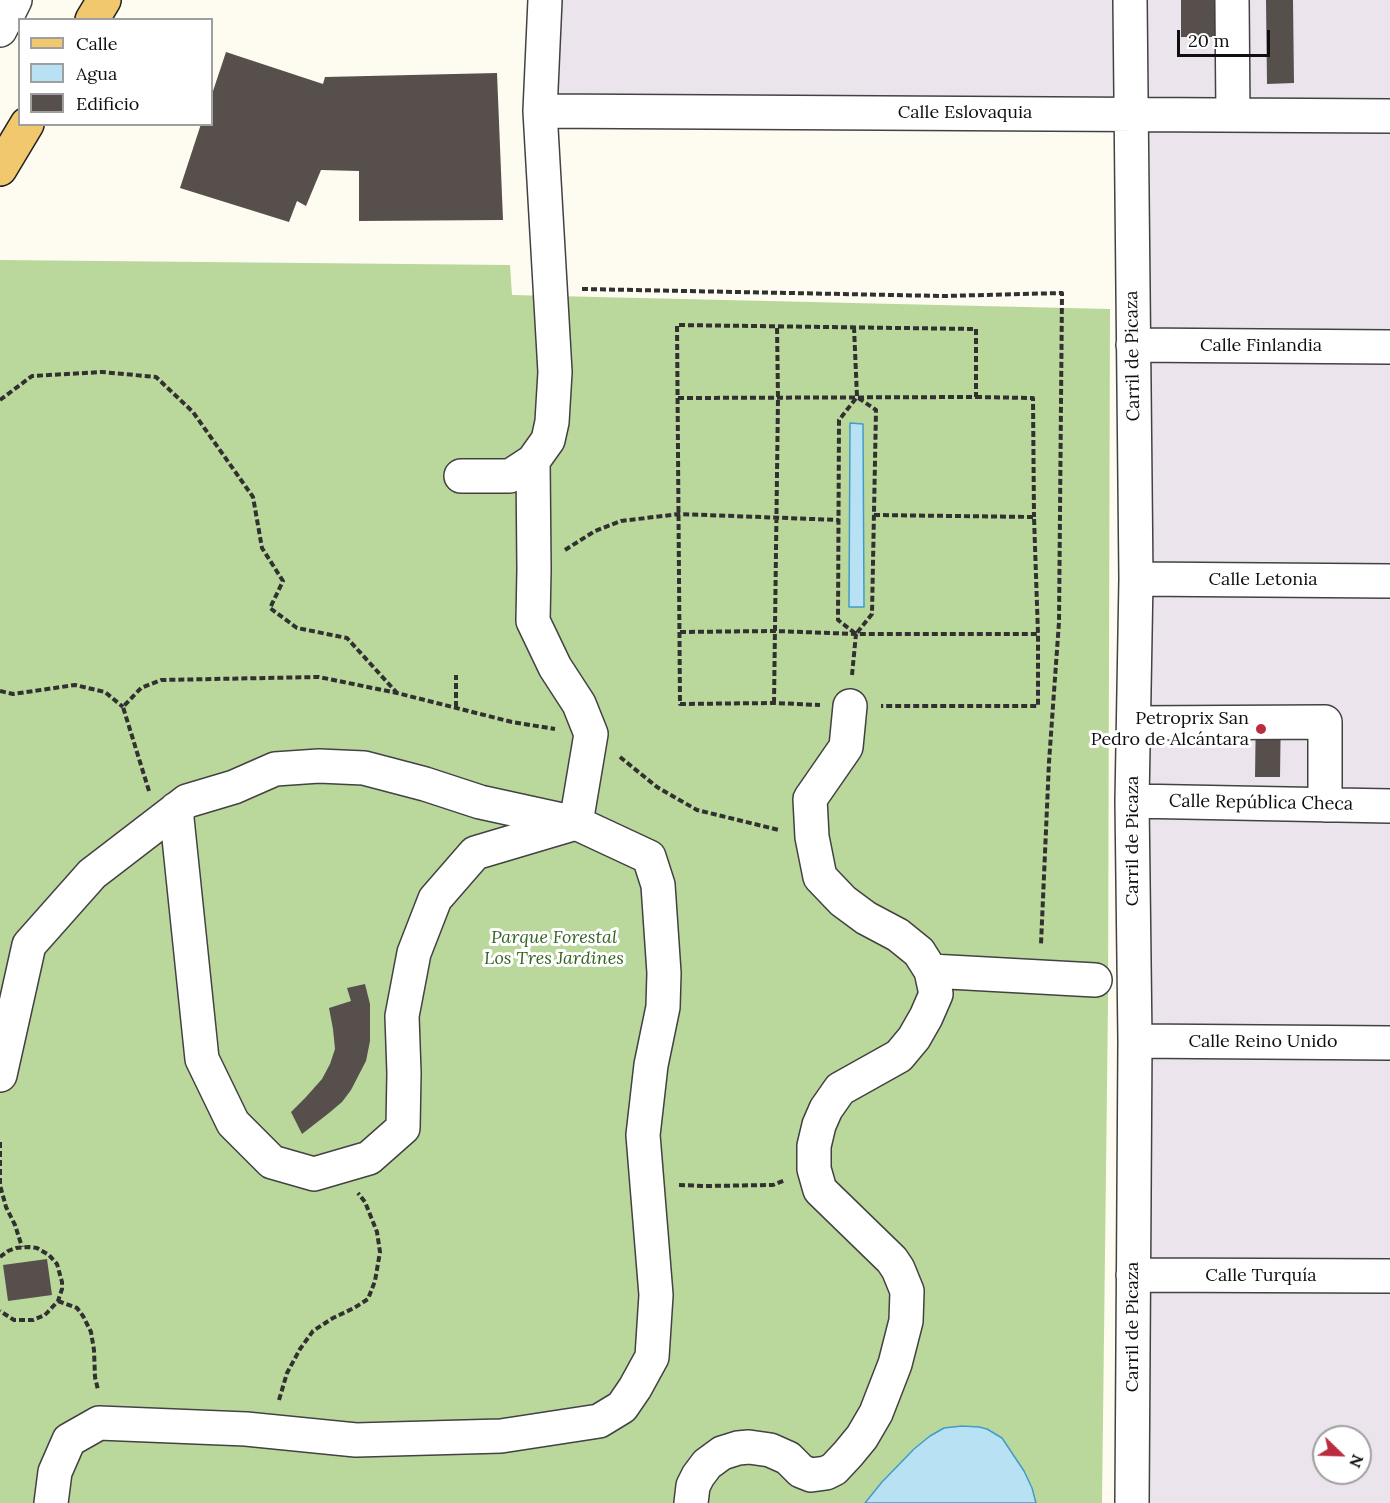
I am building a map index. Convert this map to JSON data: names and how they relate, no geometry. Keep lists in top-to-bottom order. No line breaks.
{"streets":{"street":["Calle Eslovaquia","Calle Finlandia","Carril de Picaza","Calle Letonia","Calle República Checa","Calle Reino Unido","Calle Turquía"]},"crossings":[["Calle Eslovaquia","Carril de Picaza"],["Calle Finlandia","Carril de Picaza"],["Carril de Picaza","Calle Letonia"],["Carril de Picaza","Calle República Checa"],["Carril de Picaza","Calle Reino Unido"],["Carril de Picaza","Calle Turquía"]],"parks":["Parque Forestal Los Tres Jardines"],"places":["Petroprix San Pedro de Alcántara"],"legend":["Calle","Agua","Edificio"],"scale_bar":"20 m","north":"bottom right"}
